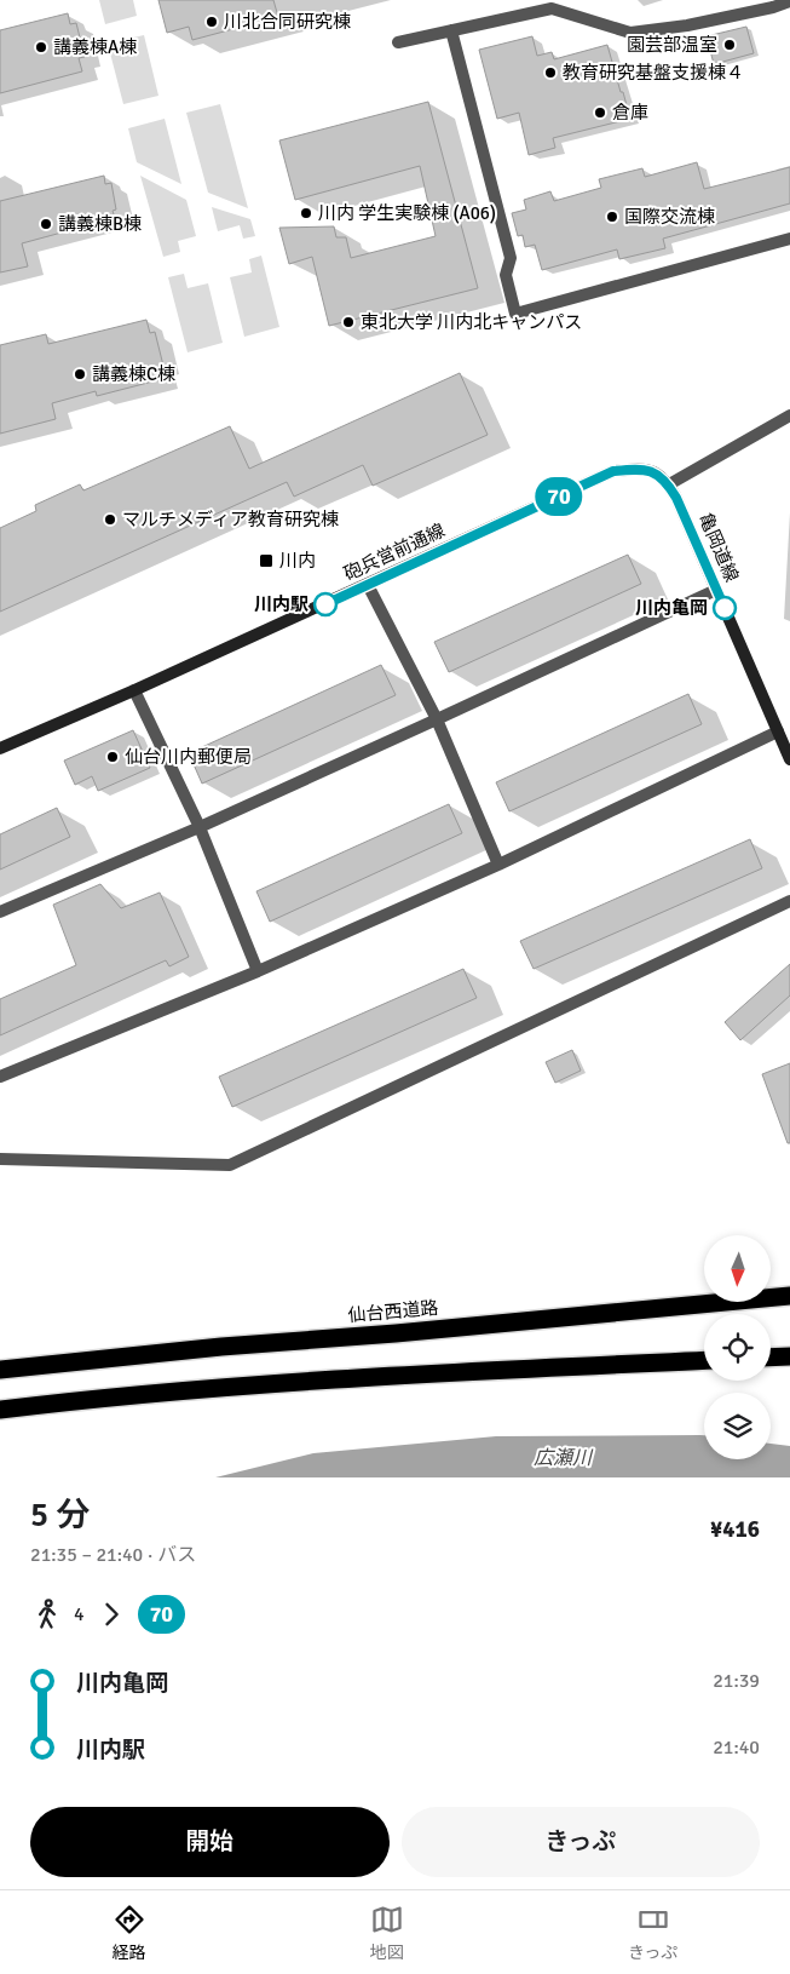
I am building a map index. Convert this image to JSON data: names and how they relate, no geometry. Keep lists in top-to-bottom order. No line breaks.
{"streets":{"highway":["仙台西道路"],"street":["亀岡道線","砲兵営前通線"]},"crossings":[["亀岡道線","砲兵営前通線"]],"water":["広瀬川"],"places":{"other":["川北合同研究棟","園芸部温室","講義棟A棟","教育研究基盤支援棟４","倉庫","川内 学生実験棟 (A06)","国際交流棟","講義棟B棟","東北大学 川内北キャンパス","講義棟C棟","マルチメディア教育研究棟","川内駅","川内亀岡","仙台川内郵便局"],"transit":["川内"]},"lines":["bus line 70"],"north":"bottom","page":{"on_map":"70","heading":["5 分","21:35 – 21:40 · バス","¥416"],"legs":["4","70"],"list":[{"name":"川内亀岡","value":"21:39"},{"name":"川内駅","value":"21:40"}],"buttons":["開始","きっぷ"],"tabs":["経路","地図","きっぷ"]}}
